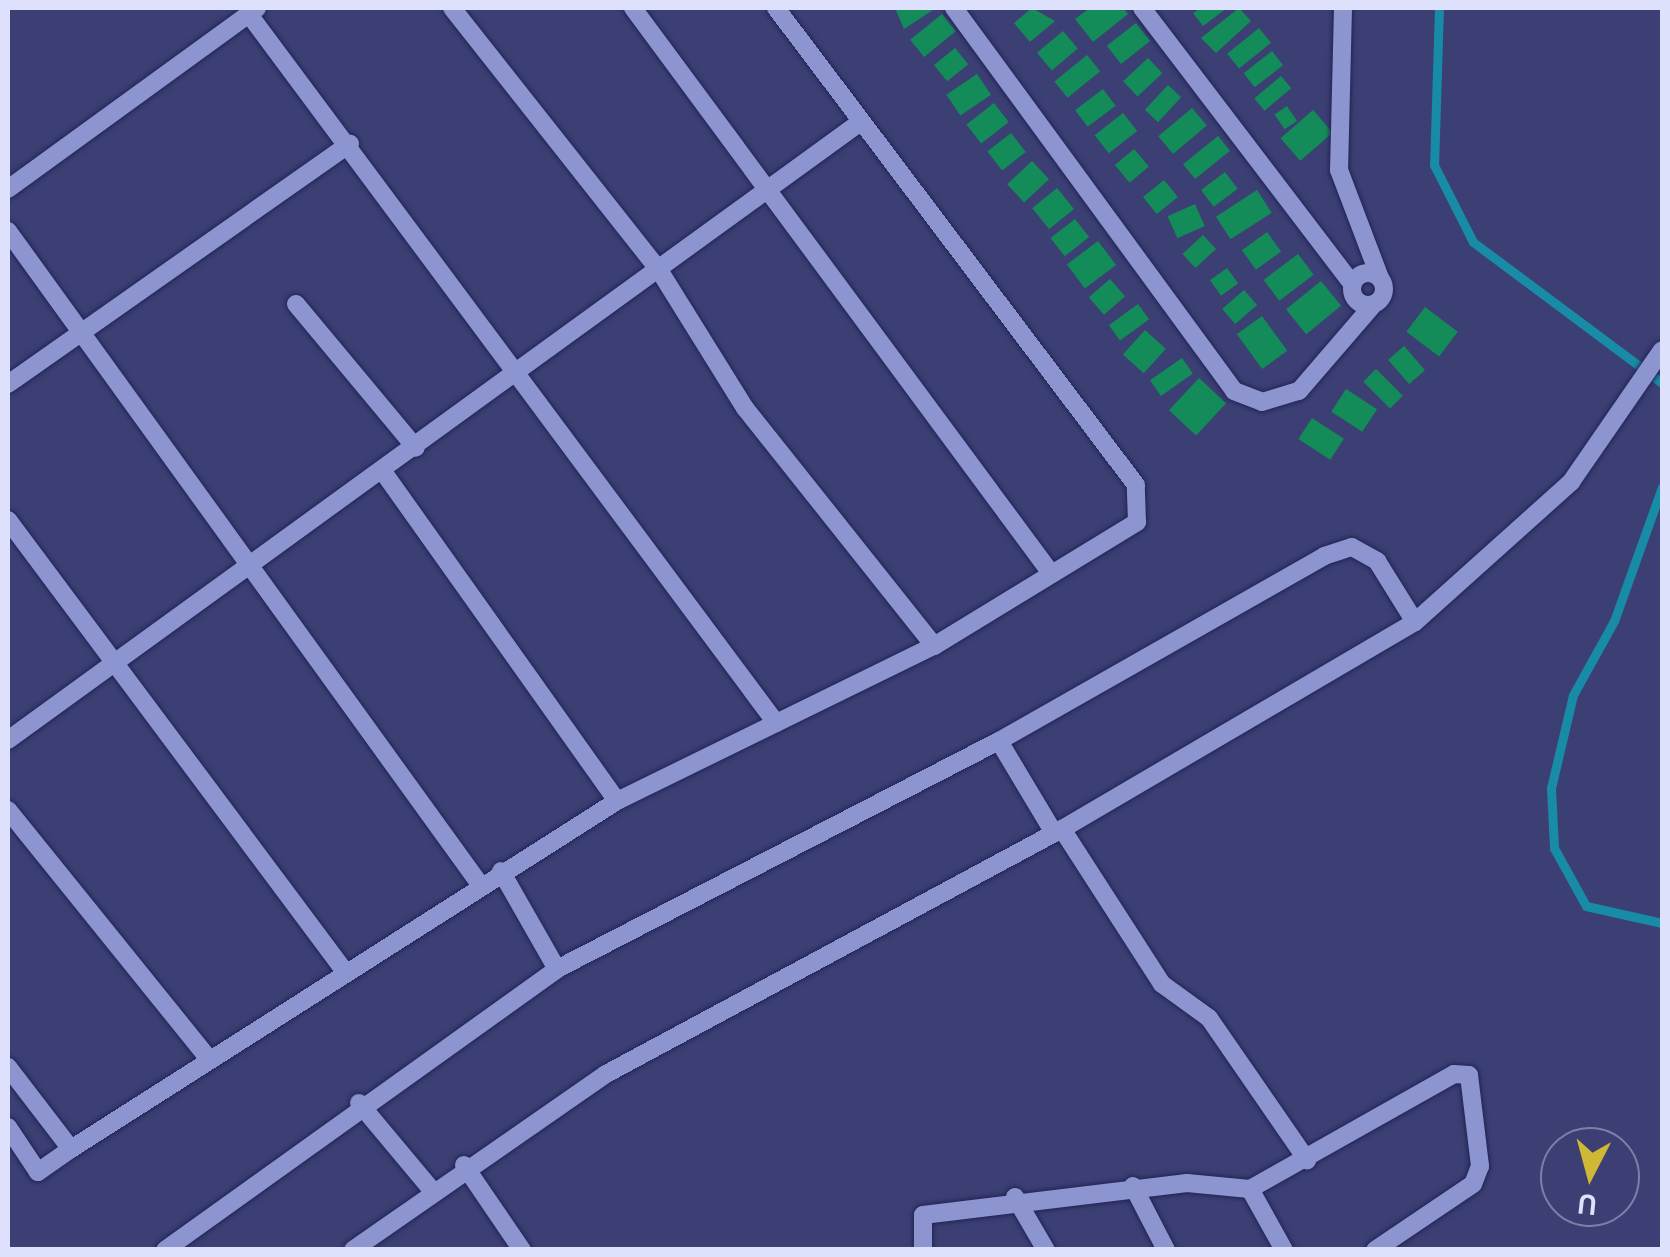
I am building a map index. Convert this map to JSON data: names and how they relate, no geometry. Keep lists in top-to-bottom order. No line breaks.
{"north":"bottom"}
